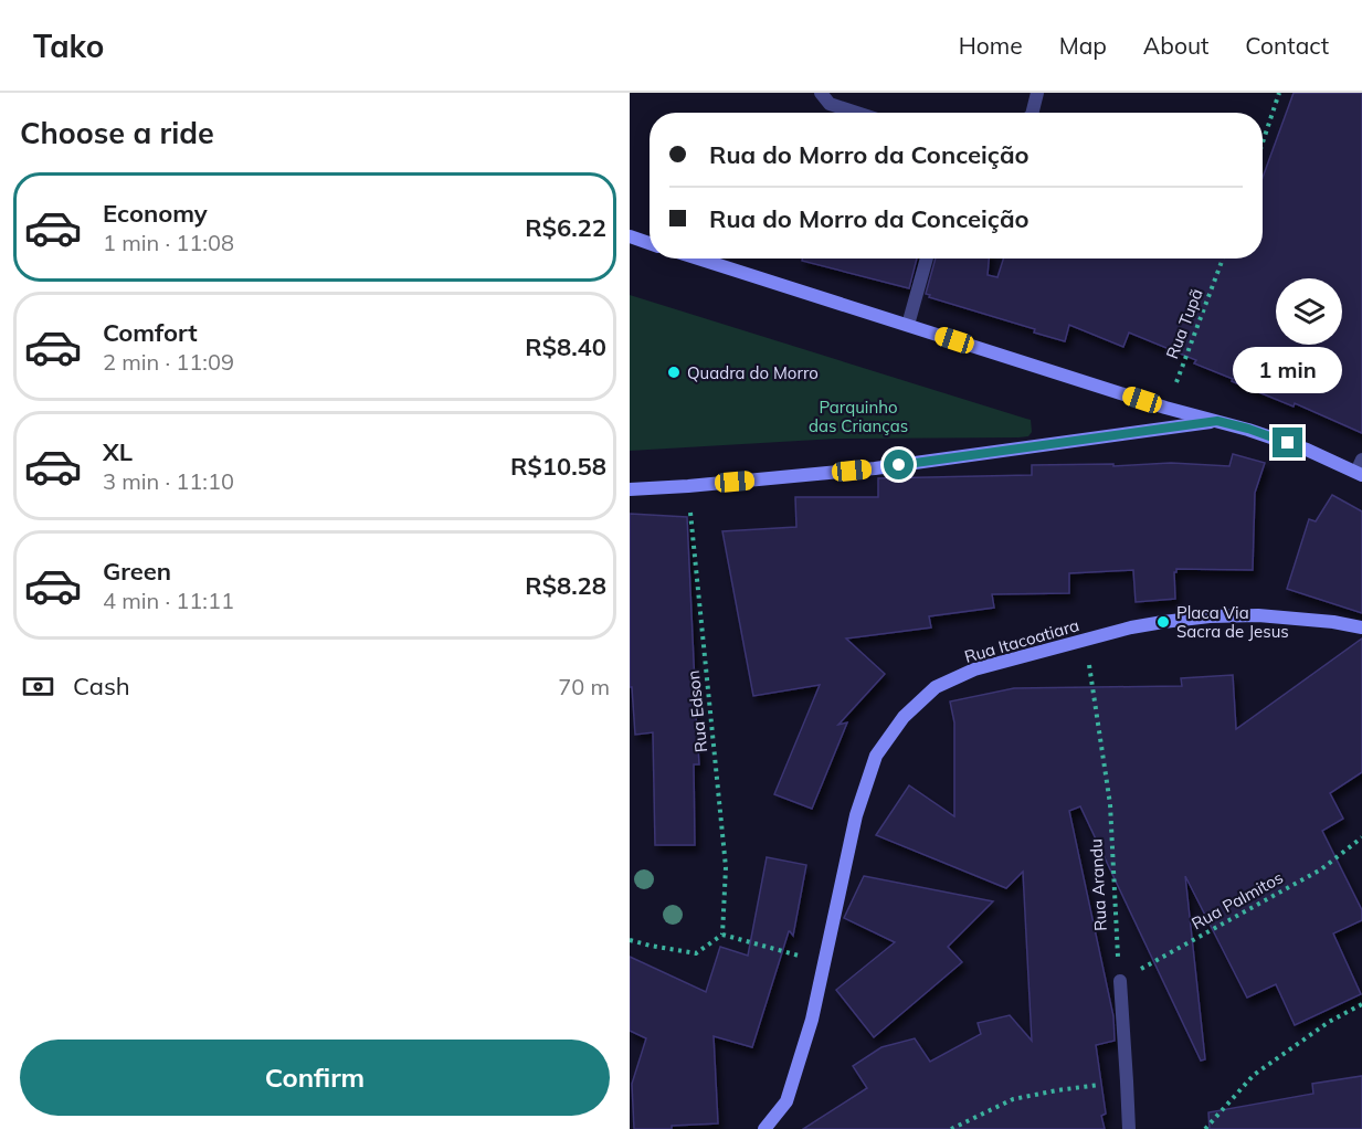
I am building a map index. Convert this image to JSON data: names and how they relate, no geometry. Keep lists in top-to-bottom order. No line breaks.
{"streets":{"street":["Rua Itacoatiara"],"path":["Rua Tupã","Rua Edson","Rua Arandu","Rua Palmitos"]},"crossings":[["Rua Itacoatiara","Rua Arandu"],["Rua Arandu","Rua Palmitos"]],"parks":["Parquinho das Crianças"],"places":["Quadra do Morro","Placa Via Sacra de Jesus"],"page":{"header":"Tako","nav":["Home","Map","About","Contact"],"heading":"Choose a ride","banner":["Rua do Morro da Conceição","Rua do Morro da Conceição"],"list":[{"name":"Economy","note":"1 min · 11:08","value":"R$6.22"},{"name":"Comfort","note":"2 min · 11:09","value":"R$8.40"},{"name":"XL","note":"3 min · 11:10","value":"R$10.58"},{"name":"Green","note":"4 min · 11:11","value":"R$8.28"}],"bubble":"1 min","pay":["Cash","70 m"],"buttons":"Confirm"}}
